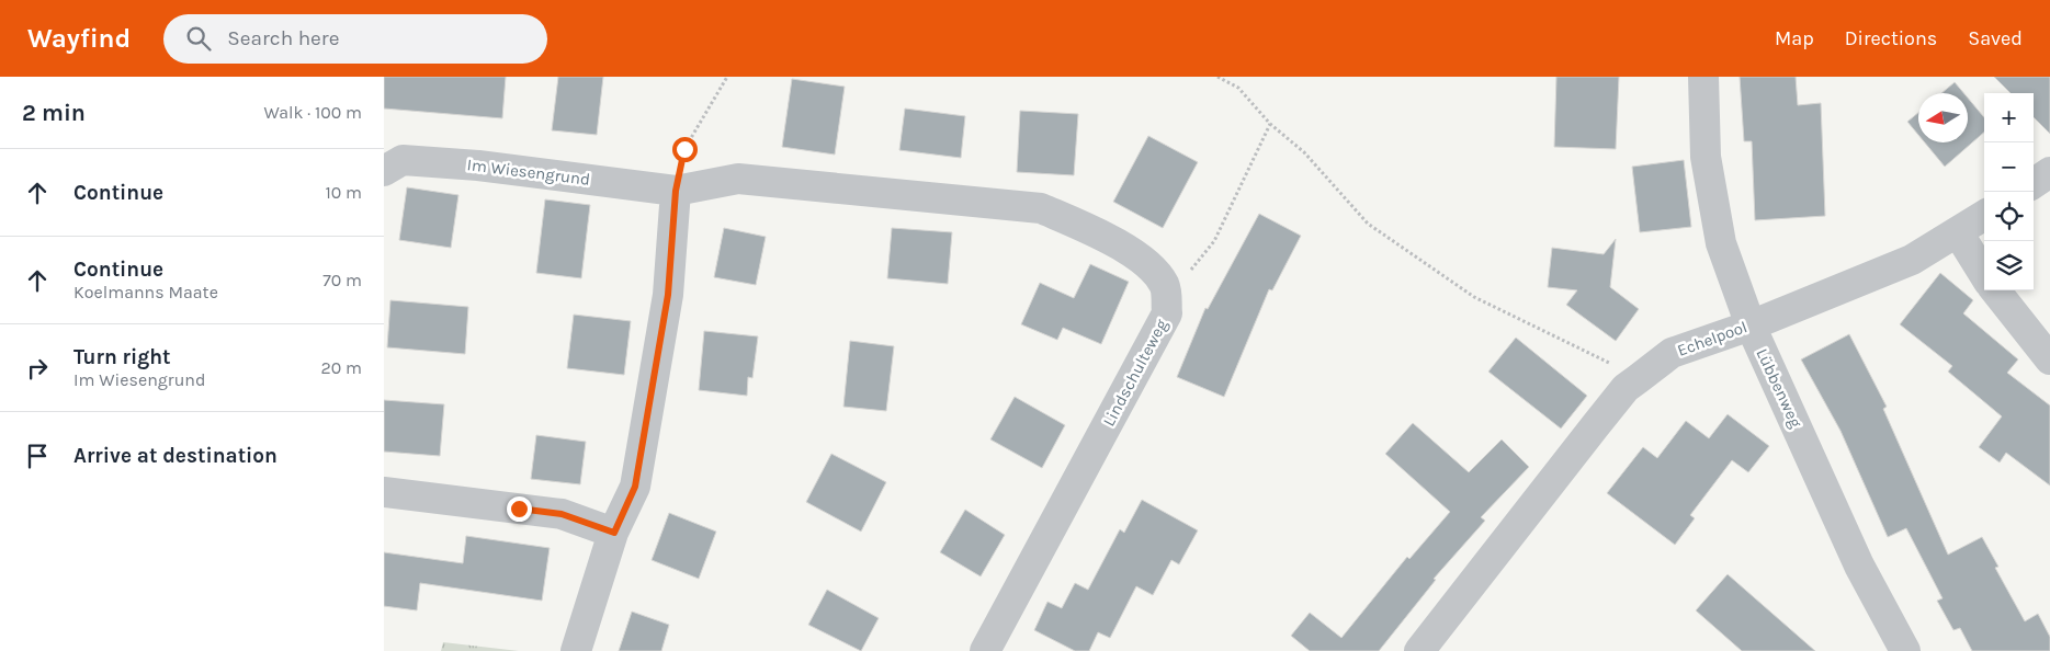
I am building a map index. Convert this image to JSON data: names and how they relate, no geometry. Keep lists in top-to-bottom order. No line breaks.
{"streets":{"street":["Im Wiesengrund","Echelpool","Lindschulteweg","Lübbenweg"]},"crossings":[["Echelpool","Lübbenweg"]],"north":"left","page":{"header":"Wayfind","search":"Search here","nav":["Map","Directions","Saved"],"heading":["2 min","Walk · 100 m"],"map_buttons":["+","−"],"list":[["Continue","10 m"],["Continue","Koelmanns Maate","70 m"],["Turn right","Im Wiesengrund","20 m"],"Arrive at destination"]}}
